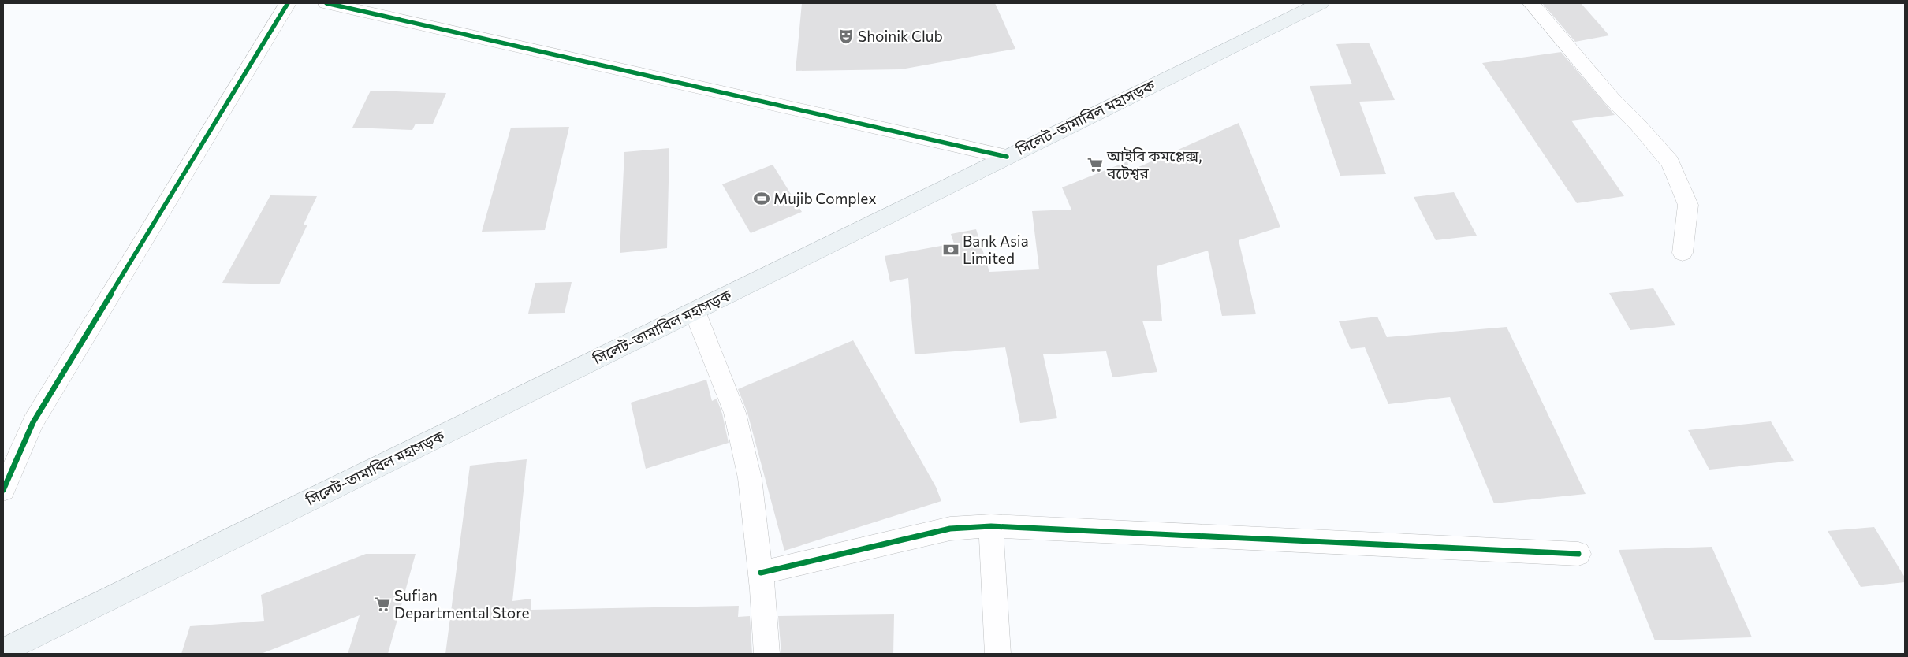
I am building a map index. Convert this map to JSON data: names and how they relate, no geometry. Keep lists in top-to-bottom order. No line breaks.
{"streets":{"highway":["সিলেট-তামাবিল মহাসড়ক"]},"places":{"theatre":["Shoinik Club"],"supermarket":["আইবি কমপ্লেক্স, বটেশ্বর","Sufian Departmental Store"],"sports":["Mujib Complex"],"bank":["Bank Asia Limited"]}}
